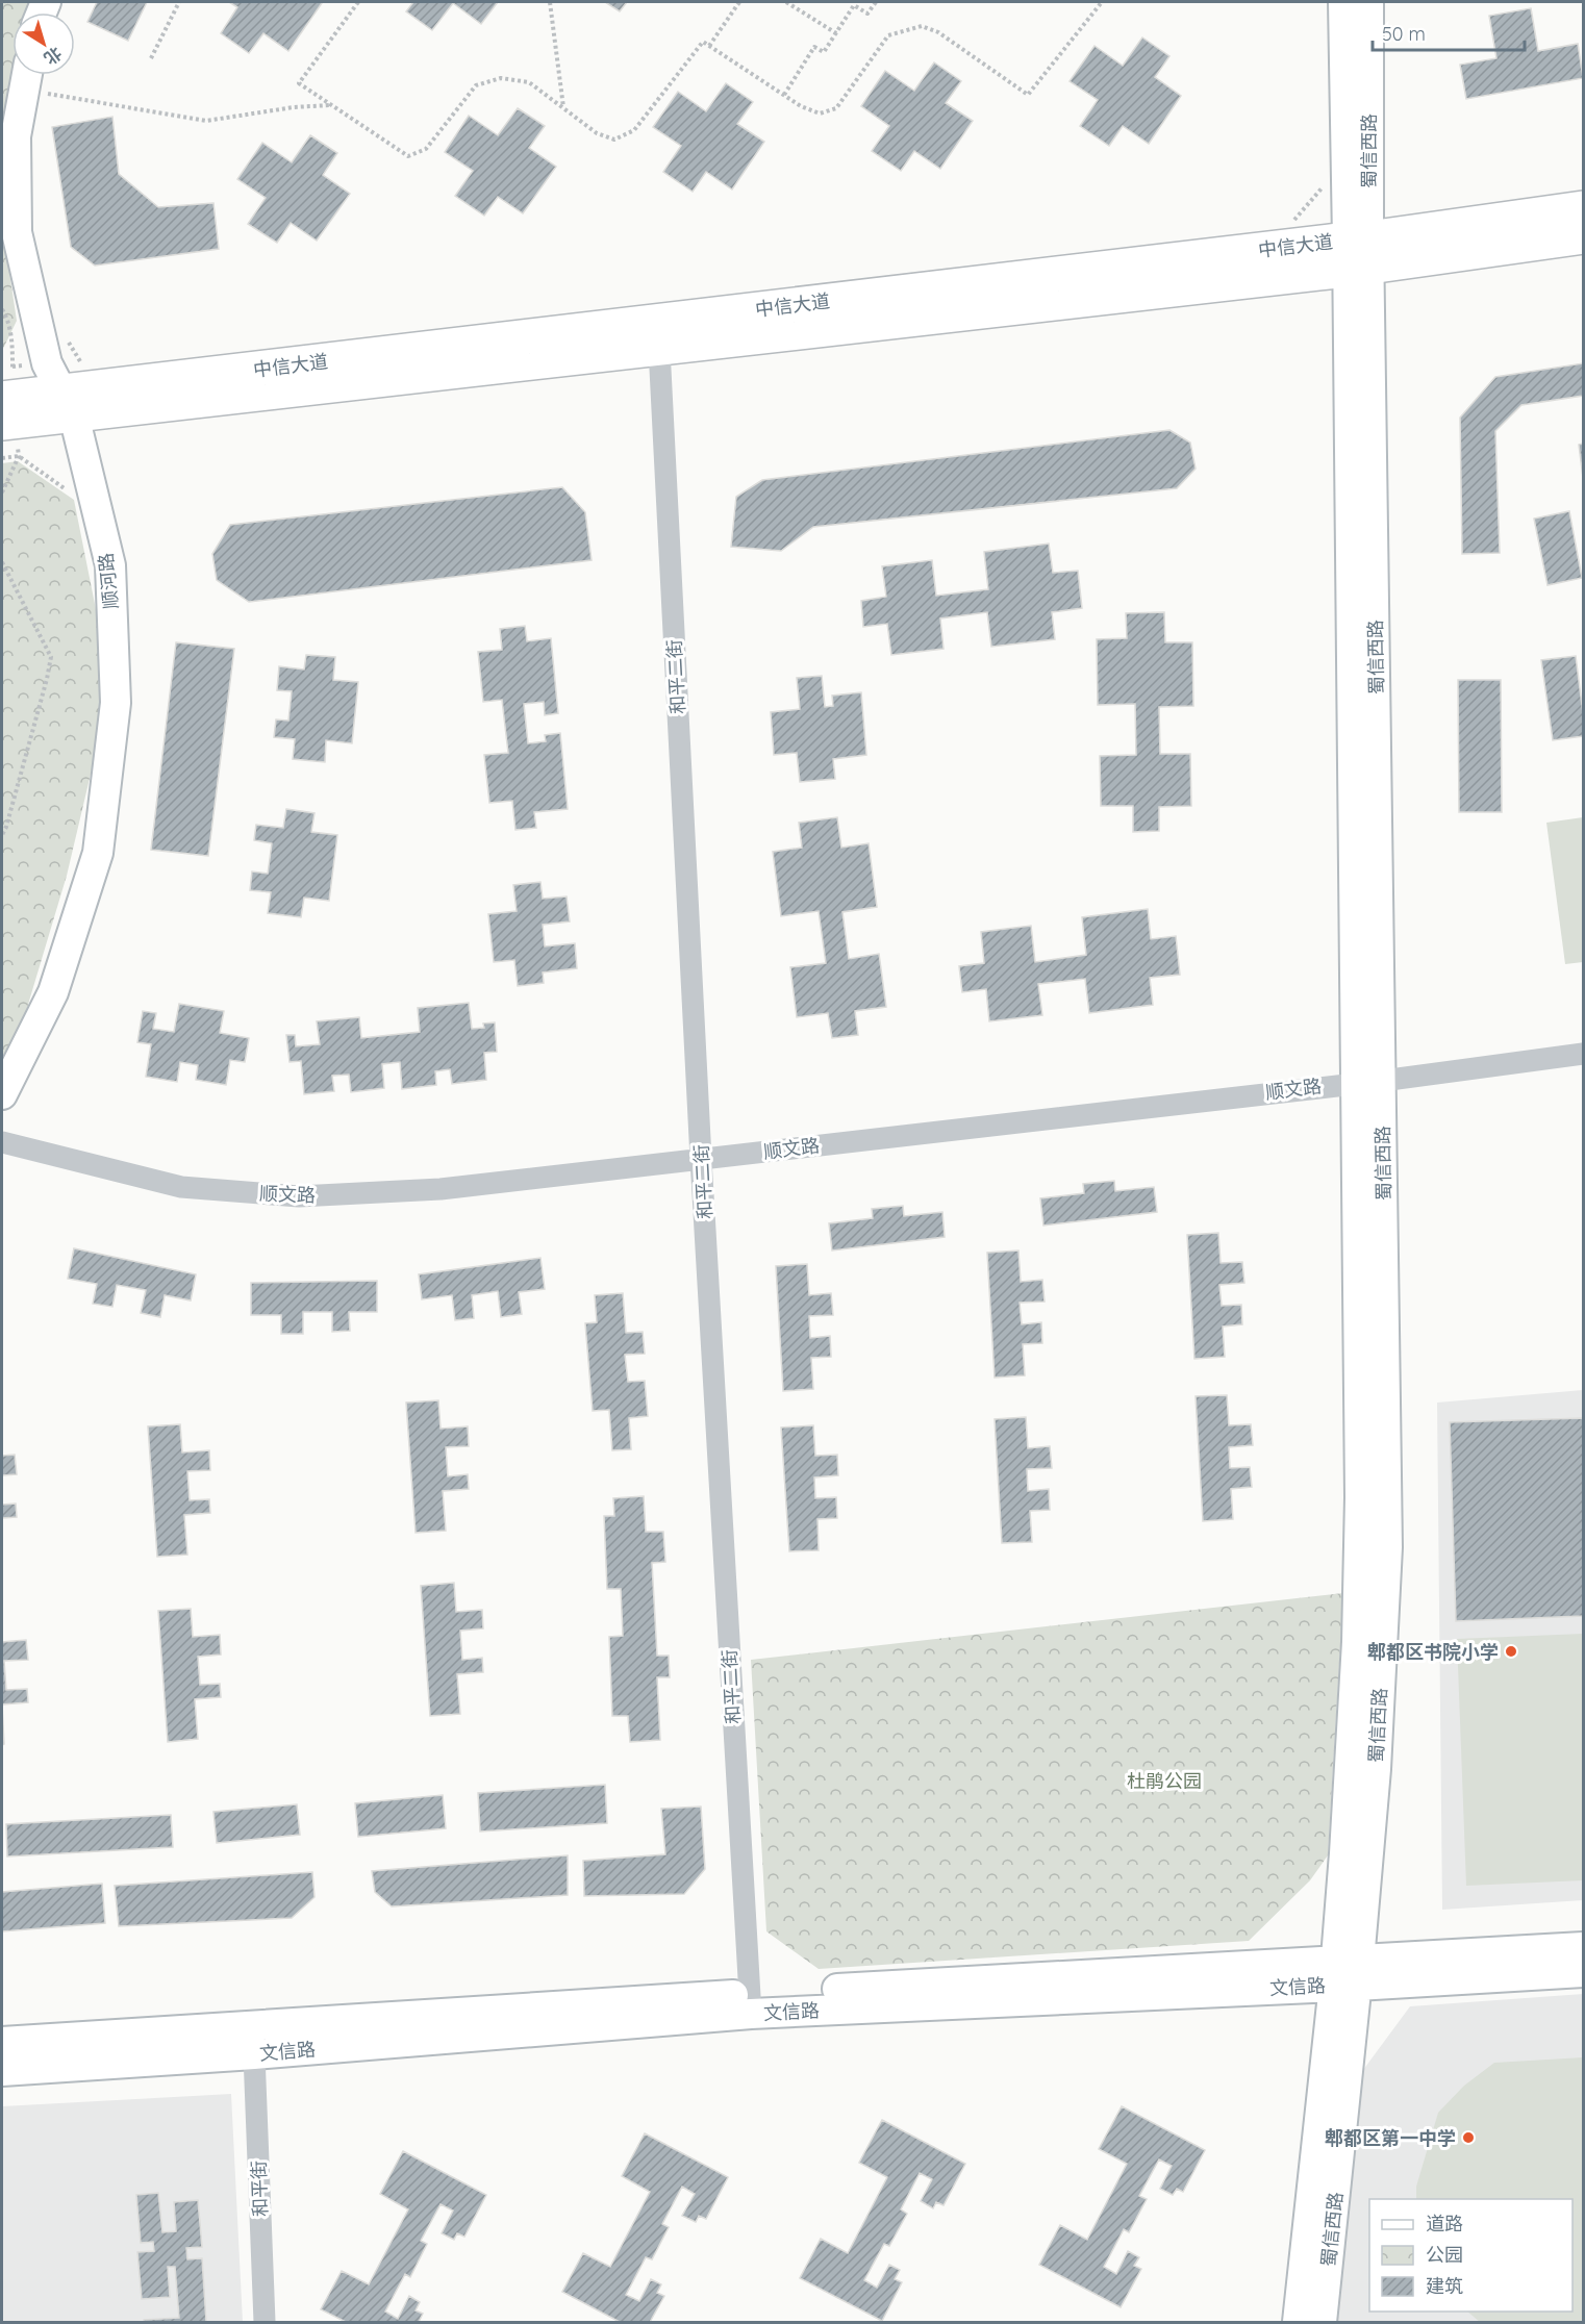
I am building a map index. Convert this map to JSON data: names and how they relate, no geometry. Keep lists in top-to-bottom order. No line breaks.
{"streets":{"main road":["中信大道"],"street":["蜀信西路","顺河路","和平二街","顺文路","文信路","和平街"]},"crossings":[["蜀信西路","中信大道"],["蜀信西路","顺文路"],["蜀信西路","文信路"],["中信大道","顺河路"],["中信大道","和平二街"],["和平二街","顺文路"],["和平二街","文信路"],["文信路","和平街"]],"parks":["杜鹃公园"],"places":["郫都区书院小学","郫都区第一中学"],"legend":["道路","公园","建筑"],"scale_bar":"50 m","north":"bottom right"}
